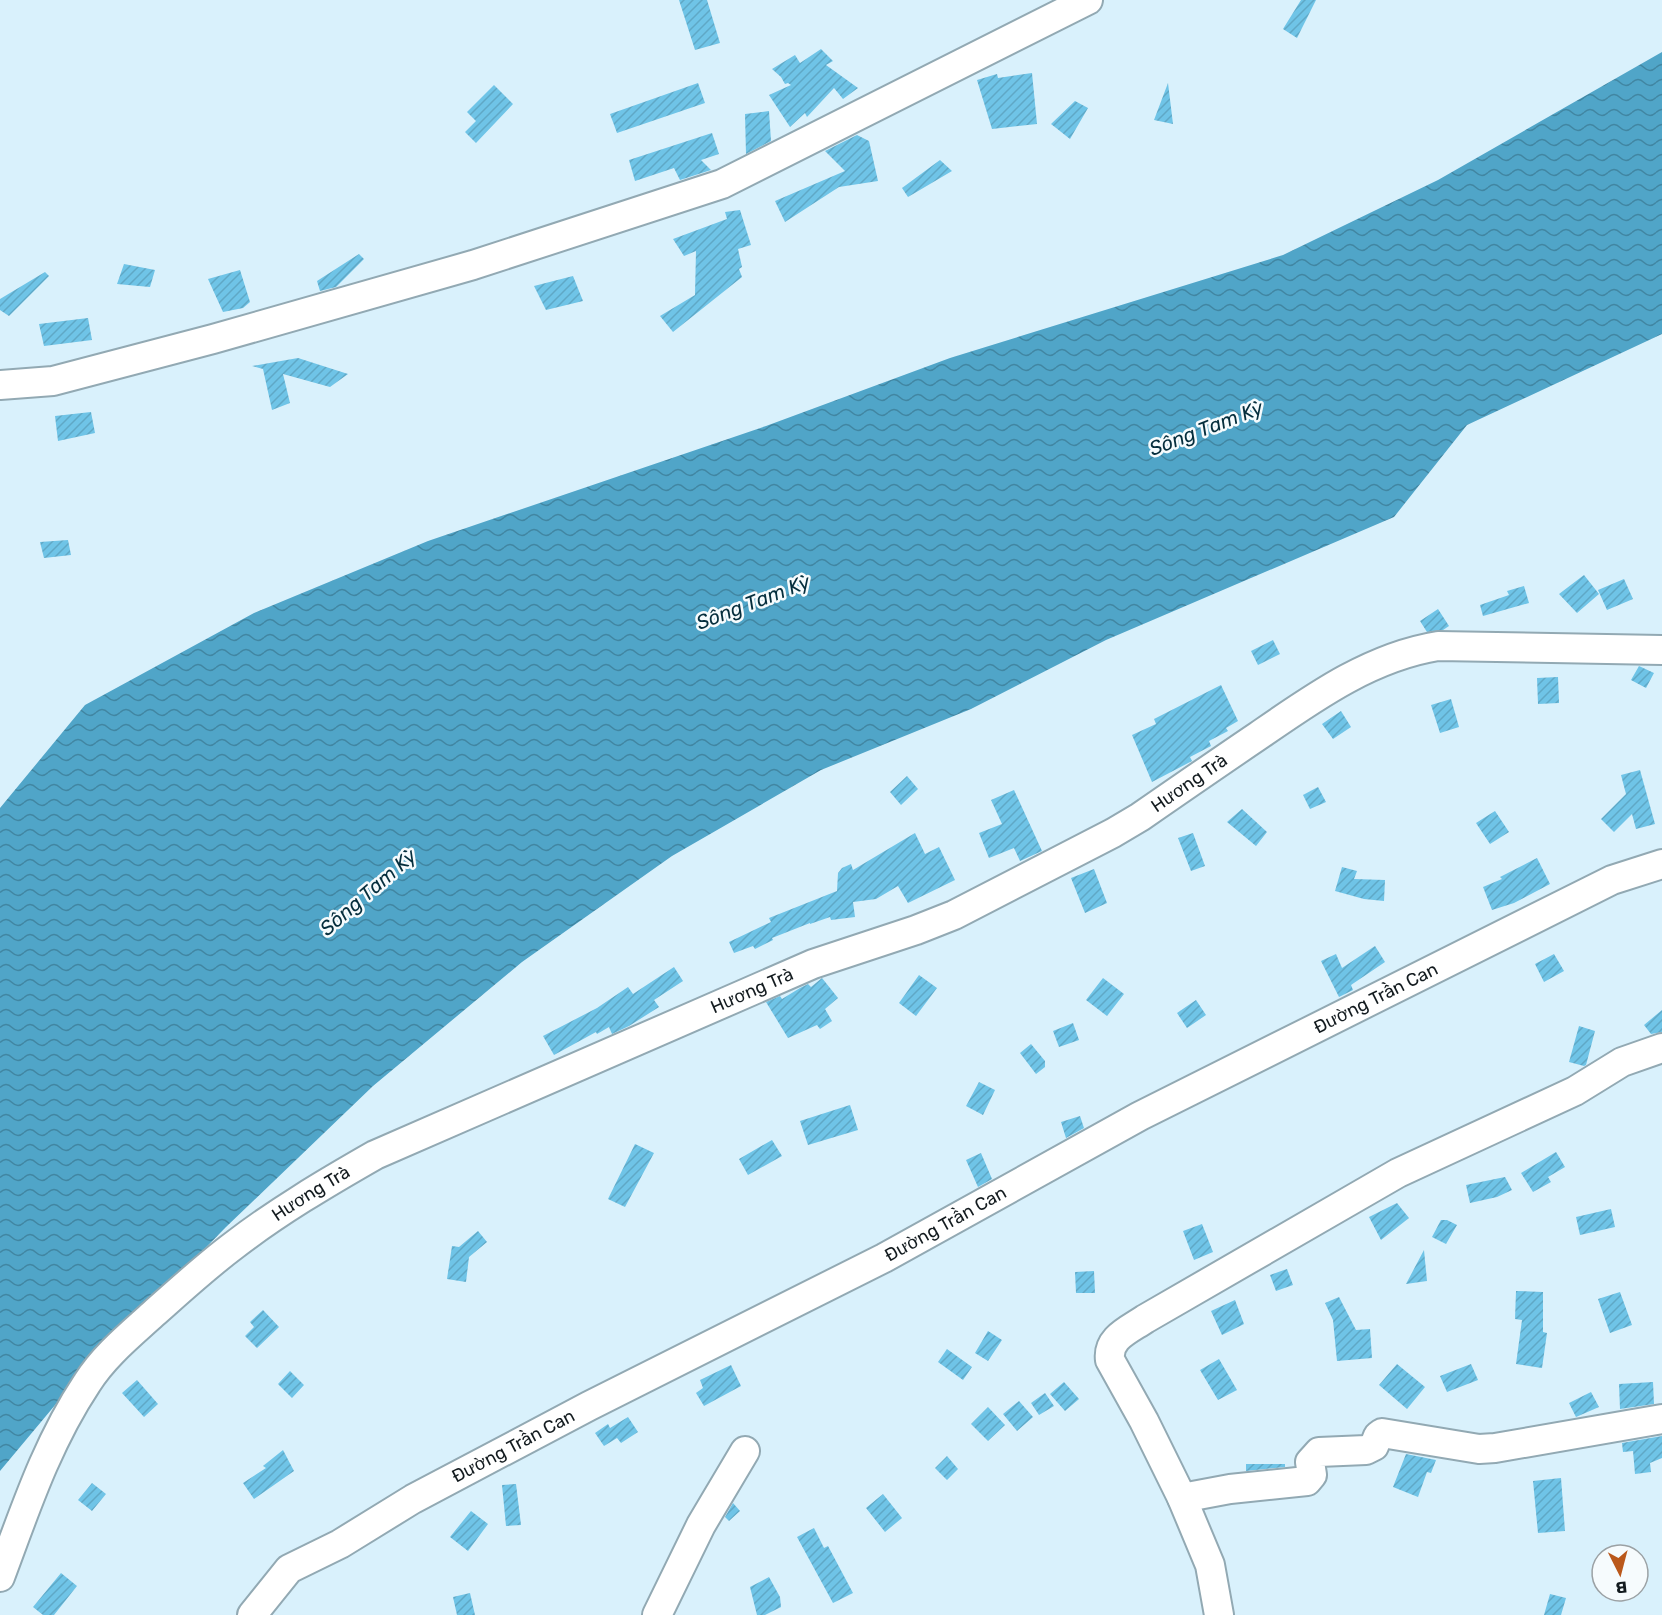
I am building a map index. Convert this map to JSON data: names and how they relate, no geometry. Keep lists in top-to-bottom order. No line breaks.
{"streets":{"street":["Hương Trà","Đường Trần Can"]},"water":["Sông Tam Kỳ"],"north":"bottom"}
